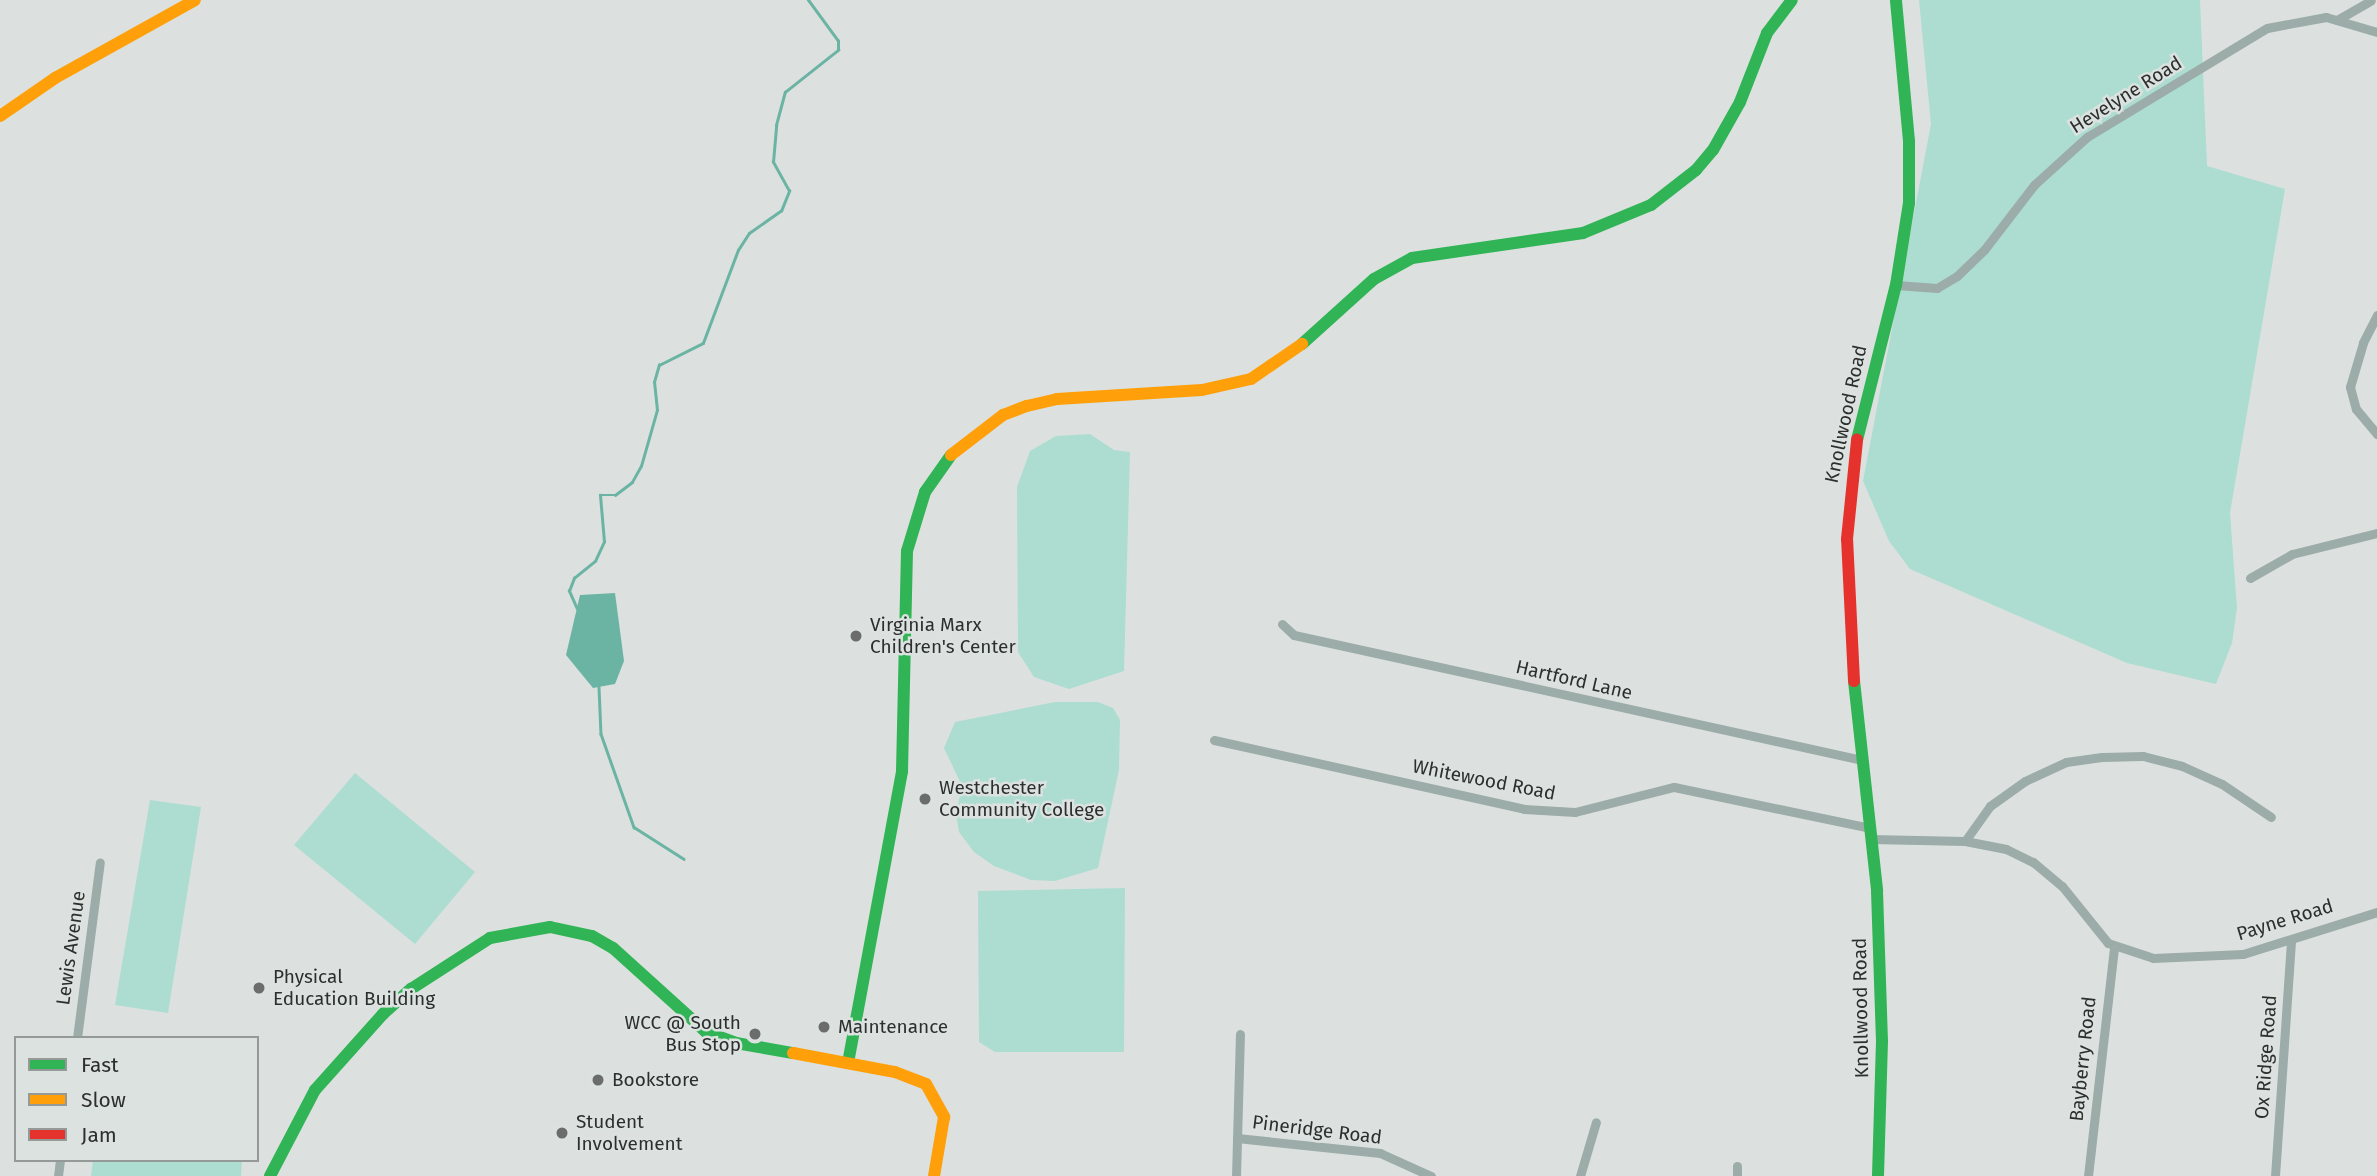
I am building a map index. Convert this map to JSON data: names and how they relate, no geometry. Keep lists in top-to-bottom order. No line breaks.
{"streets":{"street":["Hevelyne Road","Knollwood Road","Hartford Lane","Whitewood Road","Payne Road","Lewis Avenue","Ox Ridge Road","Bayberry Road","Pineridge Road"]},"crossings":[["Hevelyne Road","Knollwood Road"],["Knollwood Road","Hartford Lane"],["Knollwood Road","Whitewood Road"],["Knollwood Road","Payne Road"],["Whitewood Road","Payne Road"],["Payne Road","Ox Ridge Road"],["Payne Road","Bayberry Road"]],"places":["Virginia Marx Children's Center","Westchester Community College","Physical Education Building","Maintenance","WCC @ South Bus Stop","Bookstore","Student Involvement"],"legend":["Fast","Slow","Jam"]}
